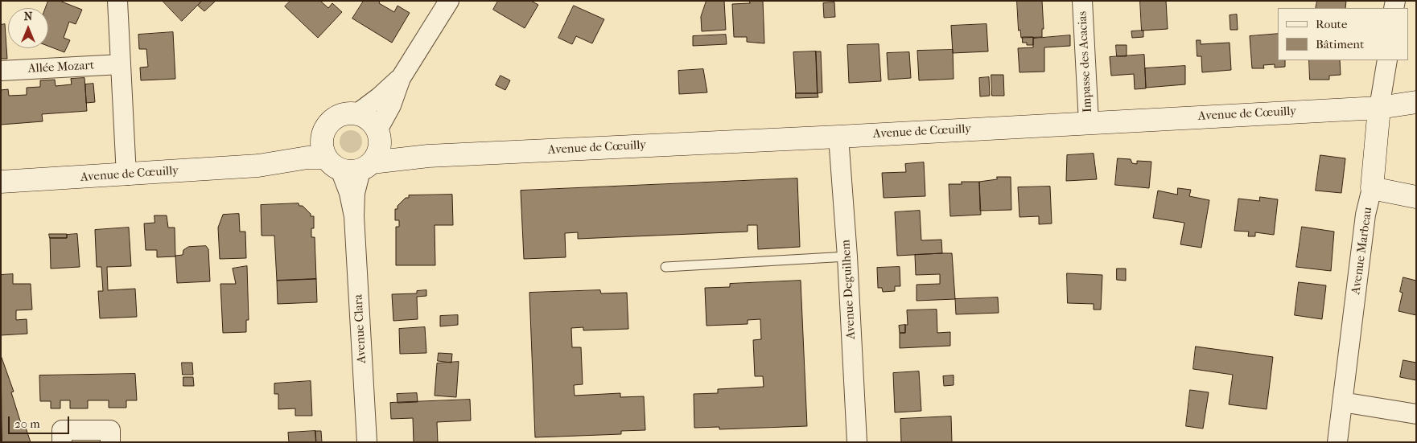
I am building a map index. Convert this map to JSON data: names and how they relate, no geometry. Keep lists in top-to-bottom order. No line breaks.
{"streets":{"street":["Impasse des Acacias","Allée Mozart","Avenue de Cœuilly","Avenue Marbeau","Avenue Deguilhem","Avenue Clara"]},"crossings":[["Impasse des Acacias","Avenue de Cœuilly"],["Avenue de Cœuilly","Avenue Marbeau"],["Avenue de Cœuilly","Avenue Deguilhem"],["Avenue de Cœuilly","Avenue Clara"]],"legend":["Route","Bâtiment"],"scale_bar":"20 m","north":"top"}
